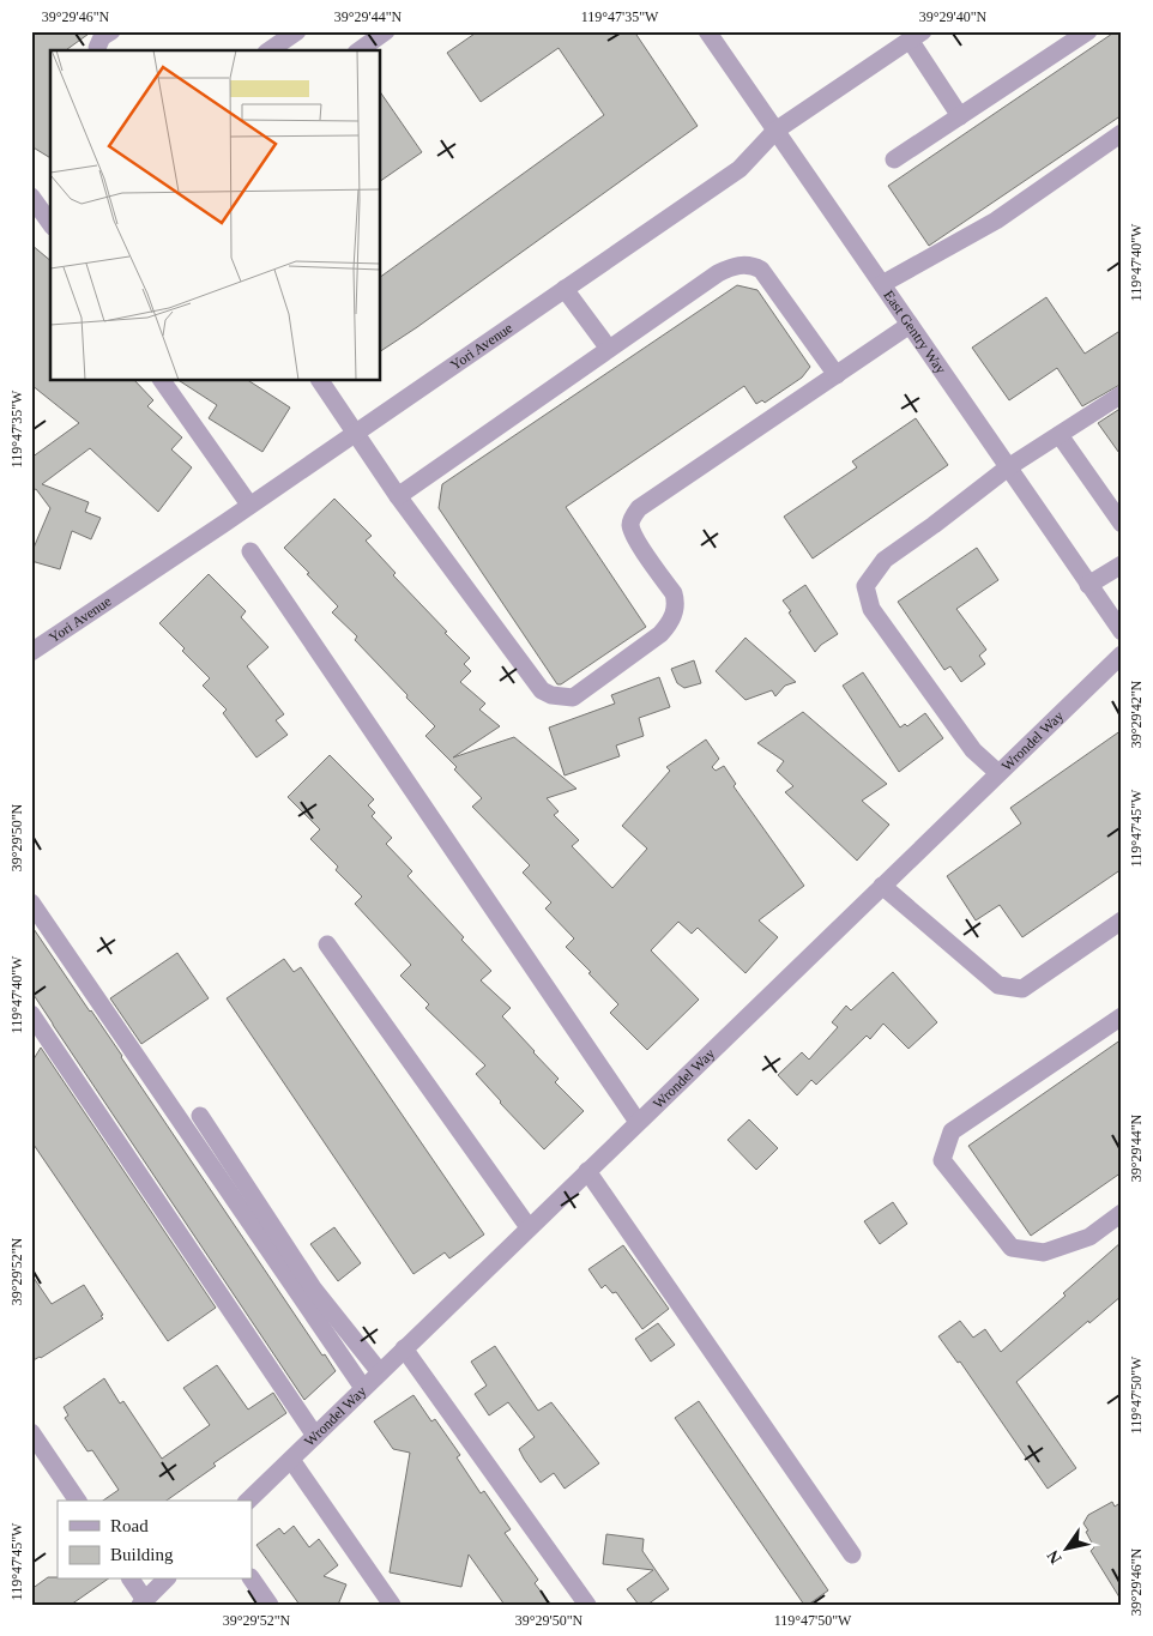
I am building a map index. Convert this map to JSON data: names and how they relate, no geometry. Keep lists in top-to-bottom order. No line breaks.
{"streets":{"street":["East Gentry Way","Yori Avenue","Wrondel Way"]},"crossings":[["East Gentry Way","Yori Avenue"]],"legend":["Road","Building"],"north":"bottom left","coordinates":["39°29'46\"N","39°29'44\"N","119°47'35\"W","39°29'40\"N","119°47'40\"W","39°29'42\"N","119°47'45\"W","39°29'50\"N","39°29'52\"N","119°47'50\"W"]}
